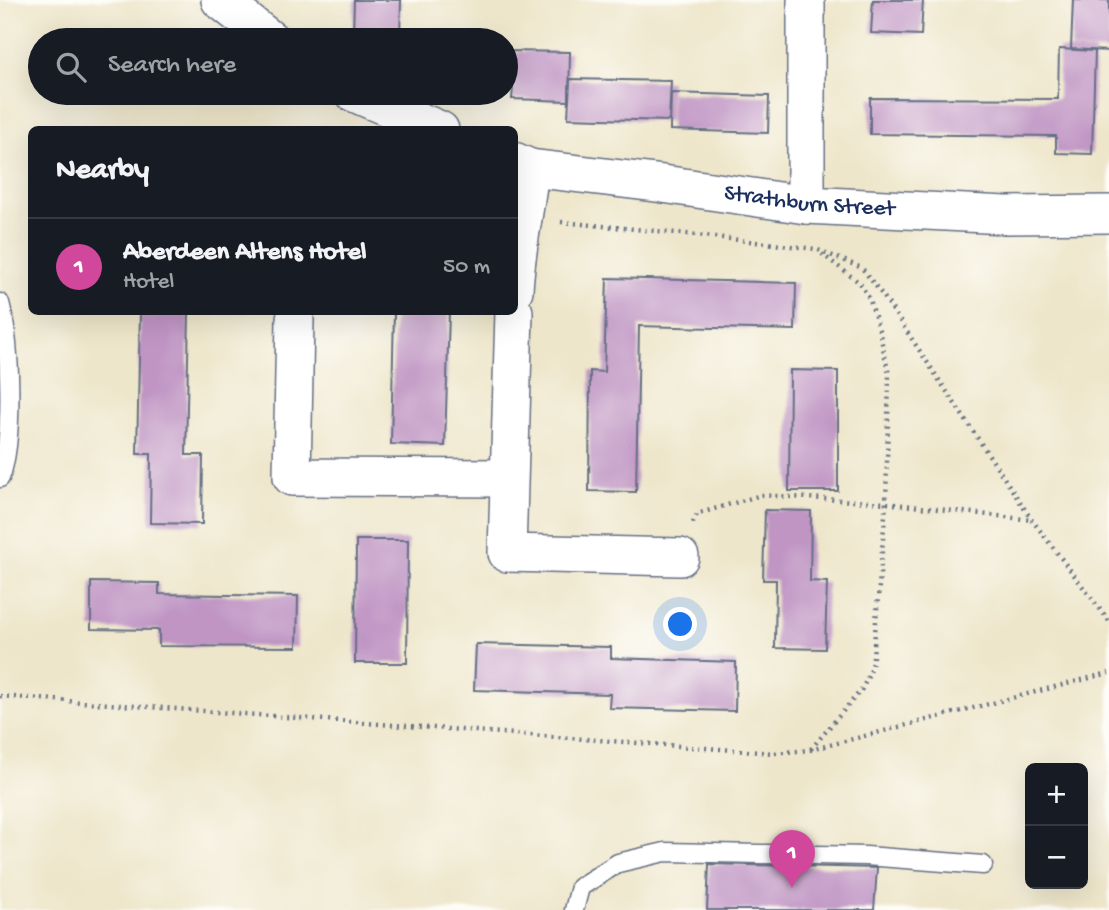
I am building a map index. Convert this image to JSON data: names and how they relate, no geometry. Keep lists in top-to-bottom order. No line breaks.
{"streets":{"street":["Strathburn Street"]},"page":{"search":"Search here","heading":"Nearby","list":[{"mark":"1","name":"Aberdeen Altens Hotel","note":"Hotel","value":"50 m"}],"map_buttons":["+","−"],"pins":"1"}}
